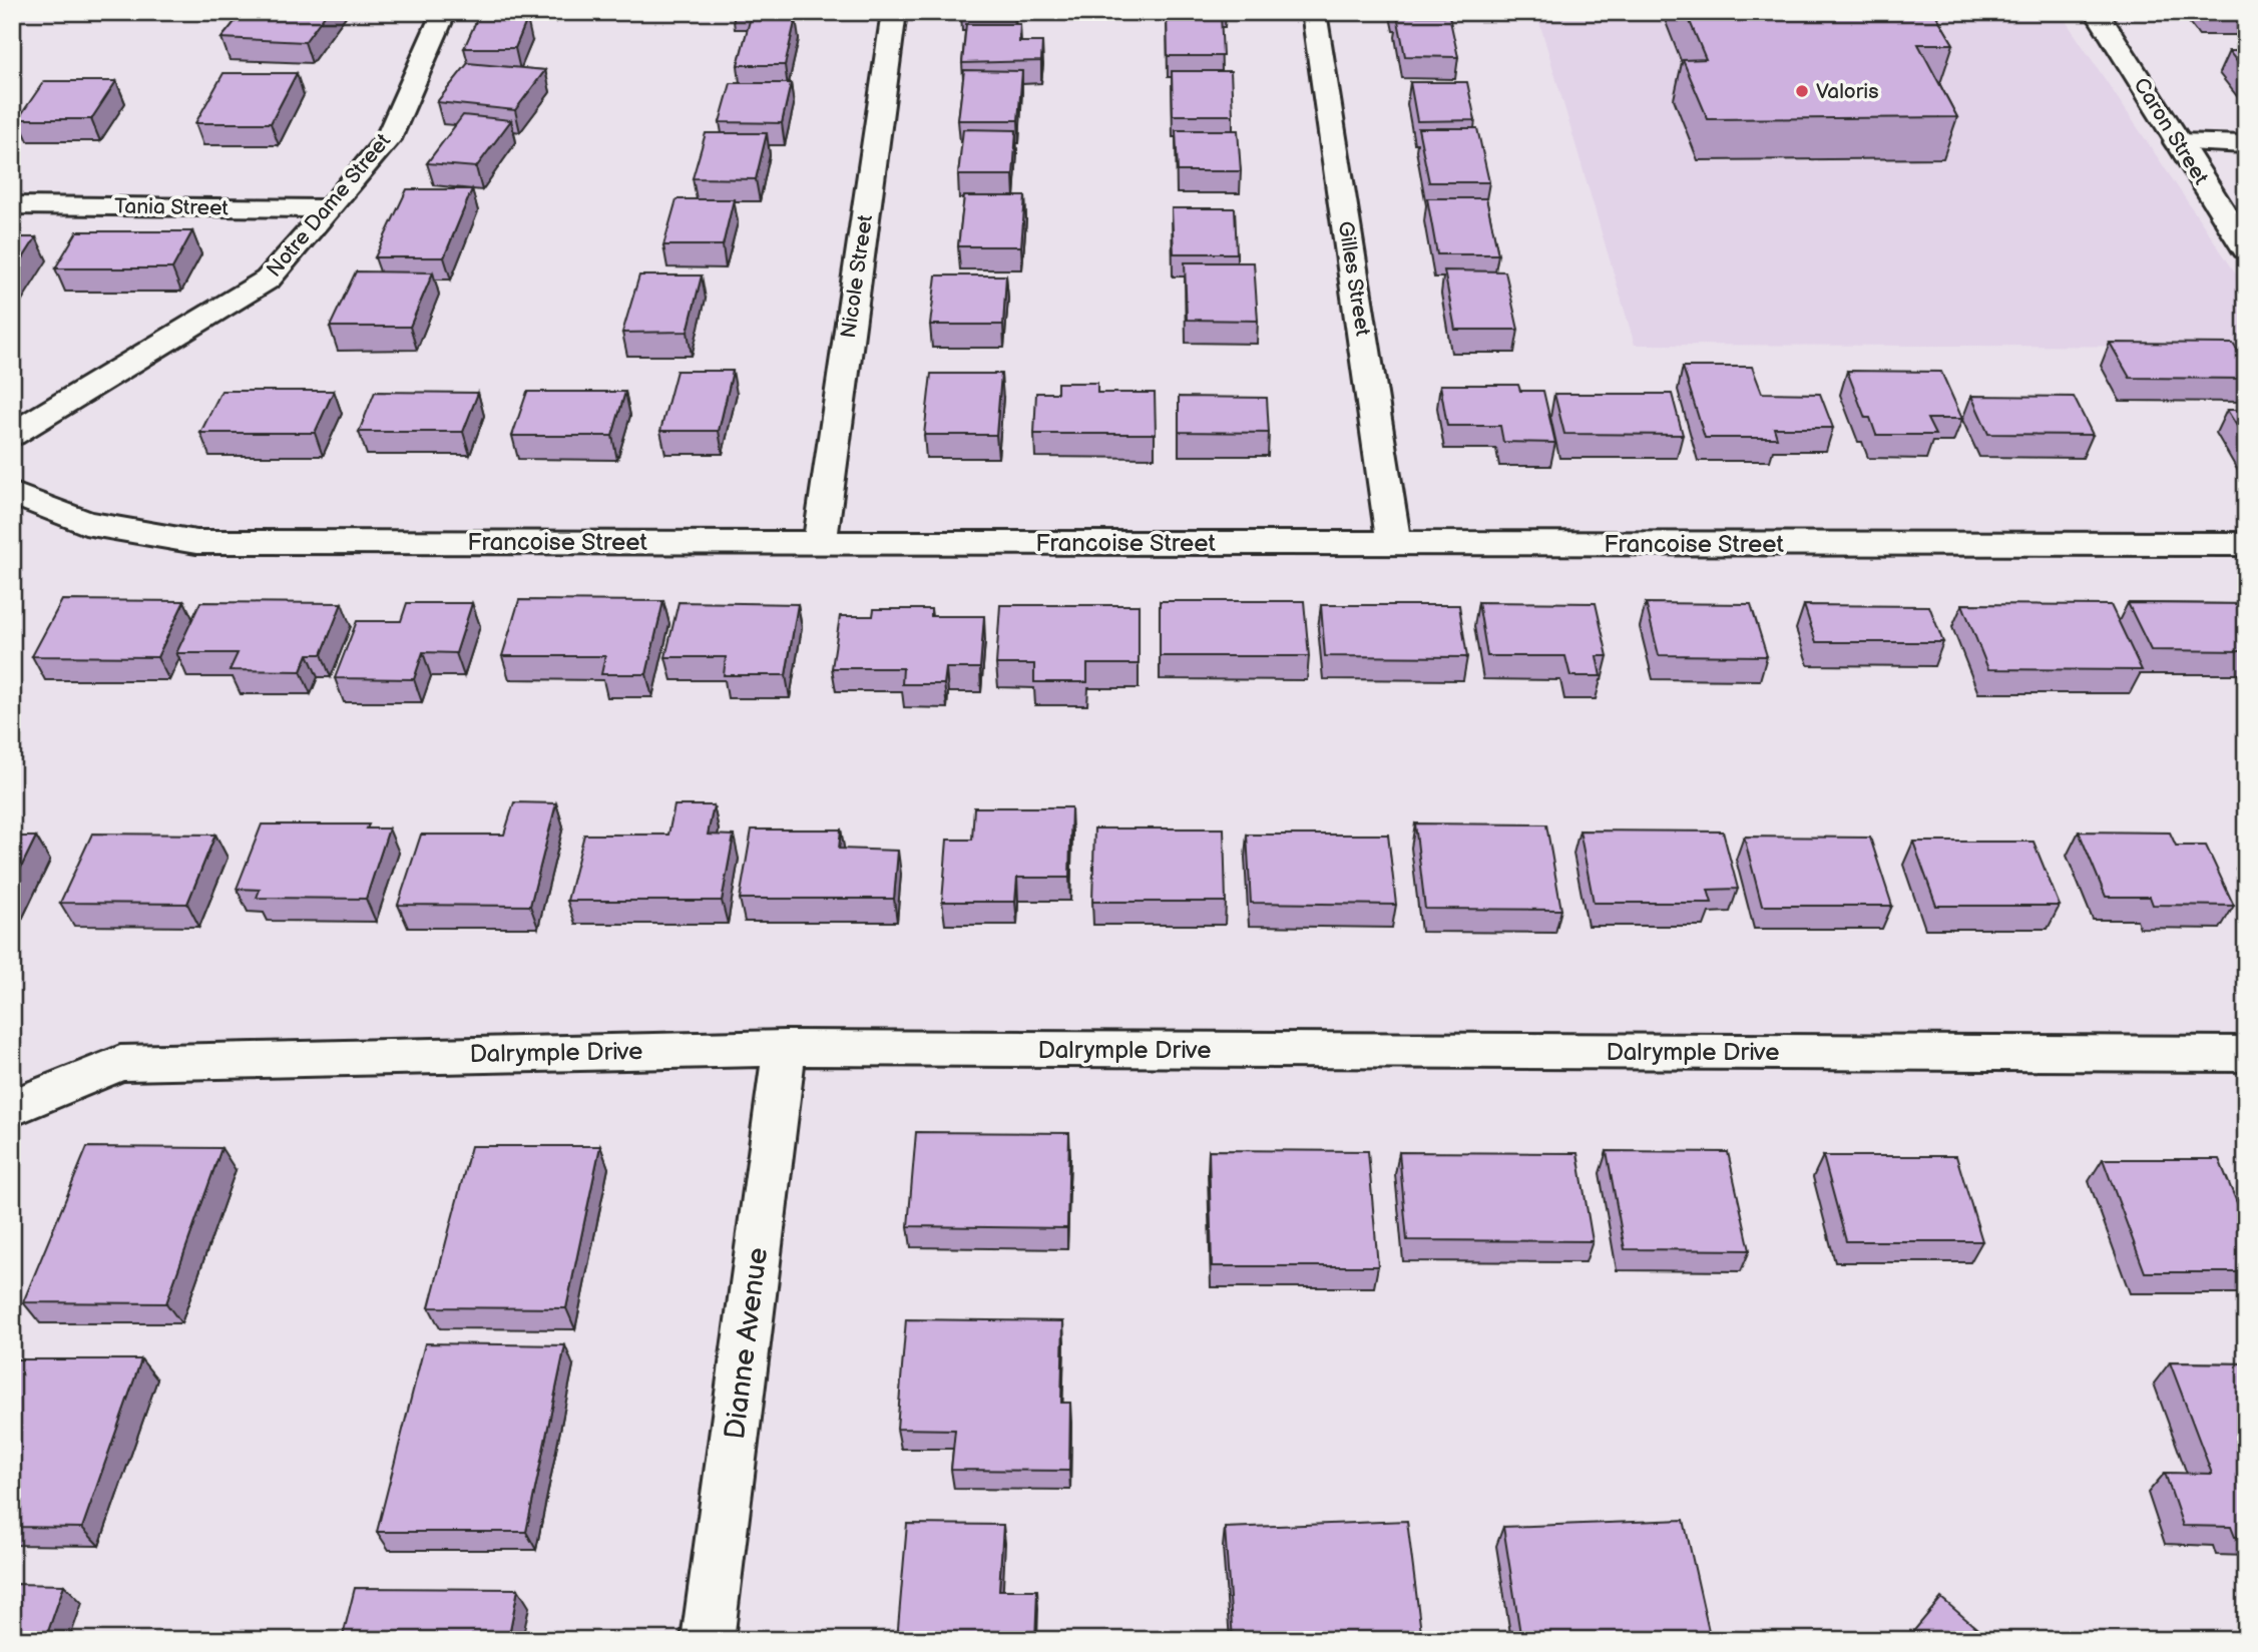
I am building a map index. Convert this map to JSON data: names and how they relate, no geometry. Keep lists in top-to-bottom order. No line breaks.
{"streets":{"street":["Caron Street","Notre Dame Street","Tania Street","Nicole Street","Gilles Street","Francoise Street","Dalrymple Drive","Dianne Avenue"]},"crossings":[["Notre Dame Street","Tania Street"],["Nicole Street","Francoise Street"],["Gilles Street","Francoise Street"],["Dalrymple Drive","Dianne Avenue"]],"places":["Valoris"]}
